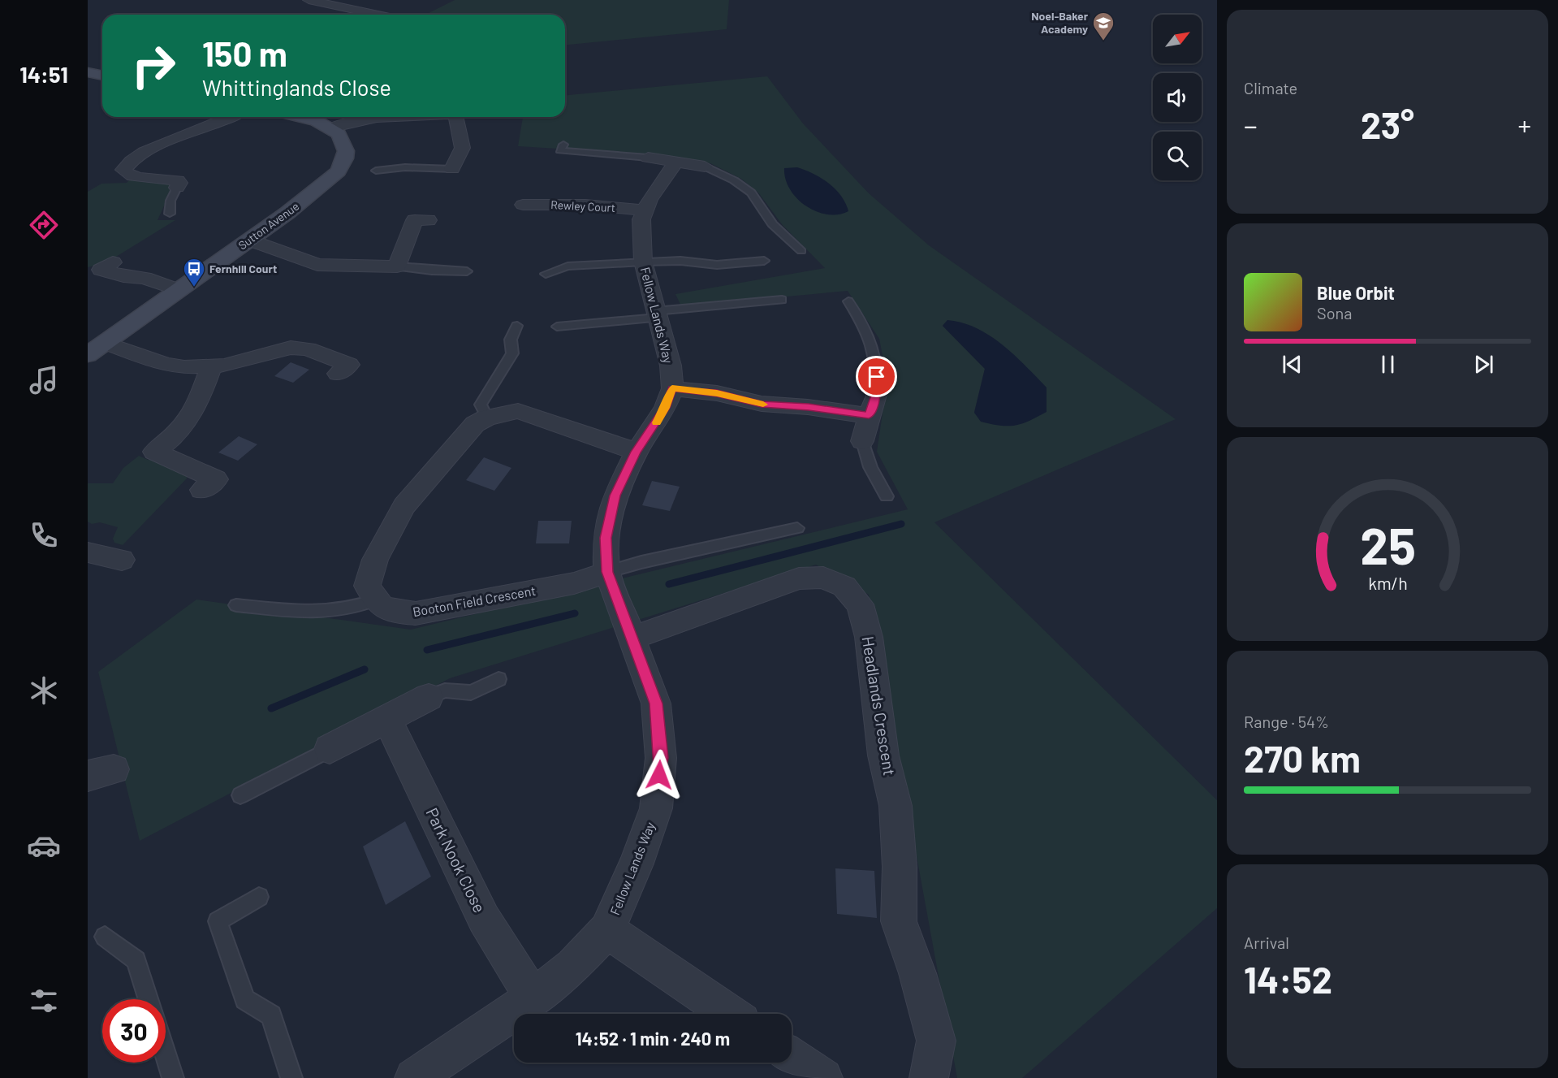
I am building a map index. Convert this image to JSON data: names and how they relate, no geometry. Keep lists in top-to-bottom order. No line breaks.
{"streets":{"street":["Rewley Court","Sutton Avenue","Fellow Lands Way","Booton Field Crescent","Headlands Crescent","Park Nook Close"]},"crossings":[["Rewley Court","Fellow Lands Way"],["Fellow Lands Way","Booton Field Crescent"],["Fellow Lands Way","Headlands Crescent"],["Fellow Lands Way","Park Nook Close"]],"places":{"school or university":["Noel-Baker Academy"],"bus stop":["Fernhill Court"]},"north":"top right","page":{"tabs":"14:51","tile":["Climate",["Range · 54%","270 km"],["Arrival","14:52"]],"turn":["150 m","Whittinglands Close"],"heat":["−","23°","+"],"song":["Blue Orbit","Sona"],"limit":"30","trip":"14:52 · 1 min · 240 m","gauge":["25","km/h"]}}
